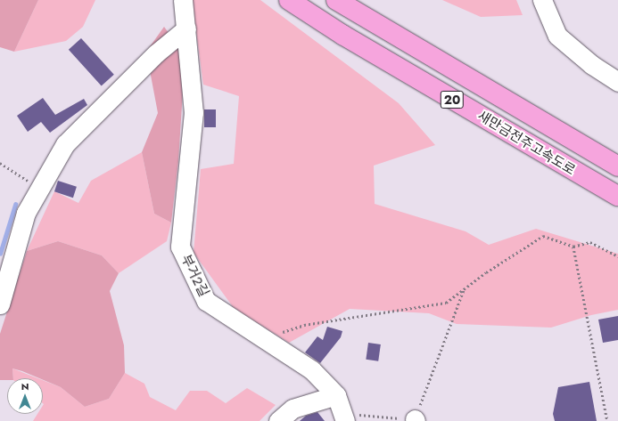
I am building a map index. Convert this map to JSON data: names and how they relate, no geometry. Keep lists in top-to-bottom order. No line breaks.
{"streets":{"highway":["20","새만금전주고속도로"],"street":["부거2길"]},"north":"top"}
